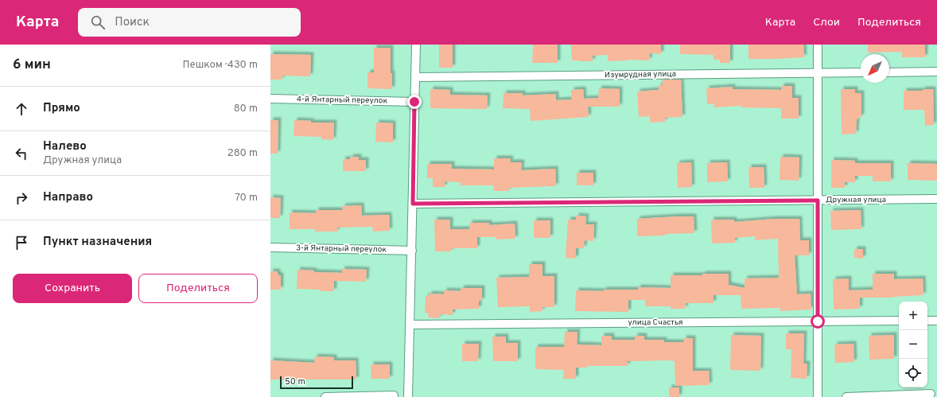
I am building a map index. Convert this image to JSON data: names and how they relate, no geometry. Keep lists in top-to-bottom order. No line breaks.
{"streets":{"street":["Изумрудная улица","4-й Янтарный переулок","Дружная улица","3-й Янтарный переулок","улица Счастья"]},"scale_bar":"50 m","north":"bottom left","page":{"header":"Карта","search":"Поиск","nav":["Карта","Слои","Поделиться"],"heading":["6 мин","Пешком · 430 m"],"list":[["Прямо","80 m"],["Налево","Дружная улица","280 m"],["Направо","70 m"],"Пункт назначения"],"buttons":["Сохранить","Поделиться"],"map_buttons":["+","−"],"scale":"50 m"}}
